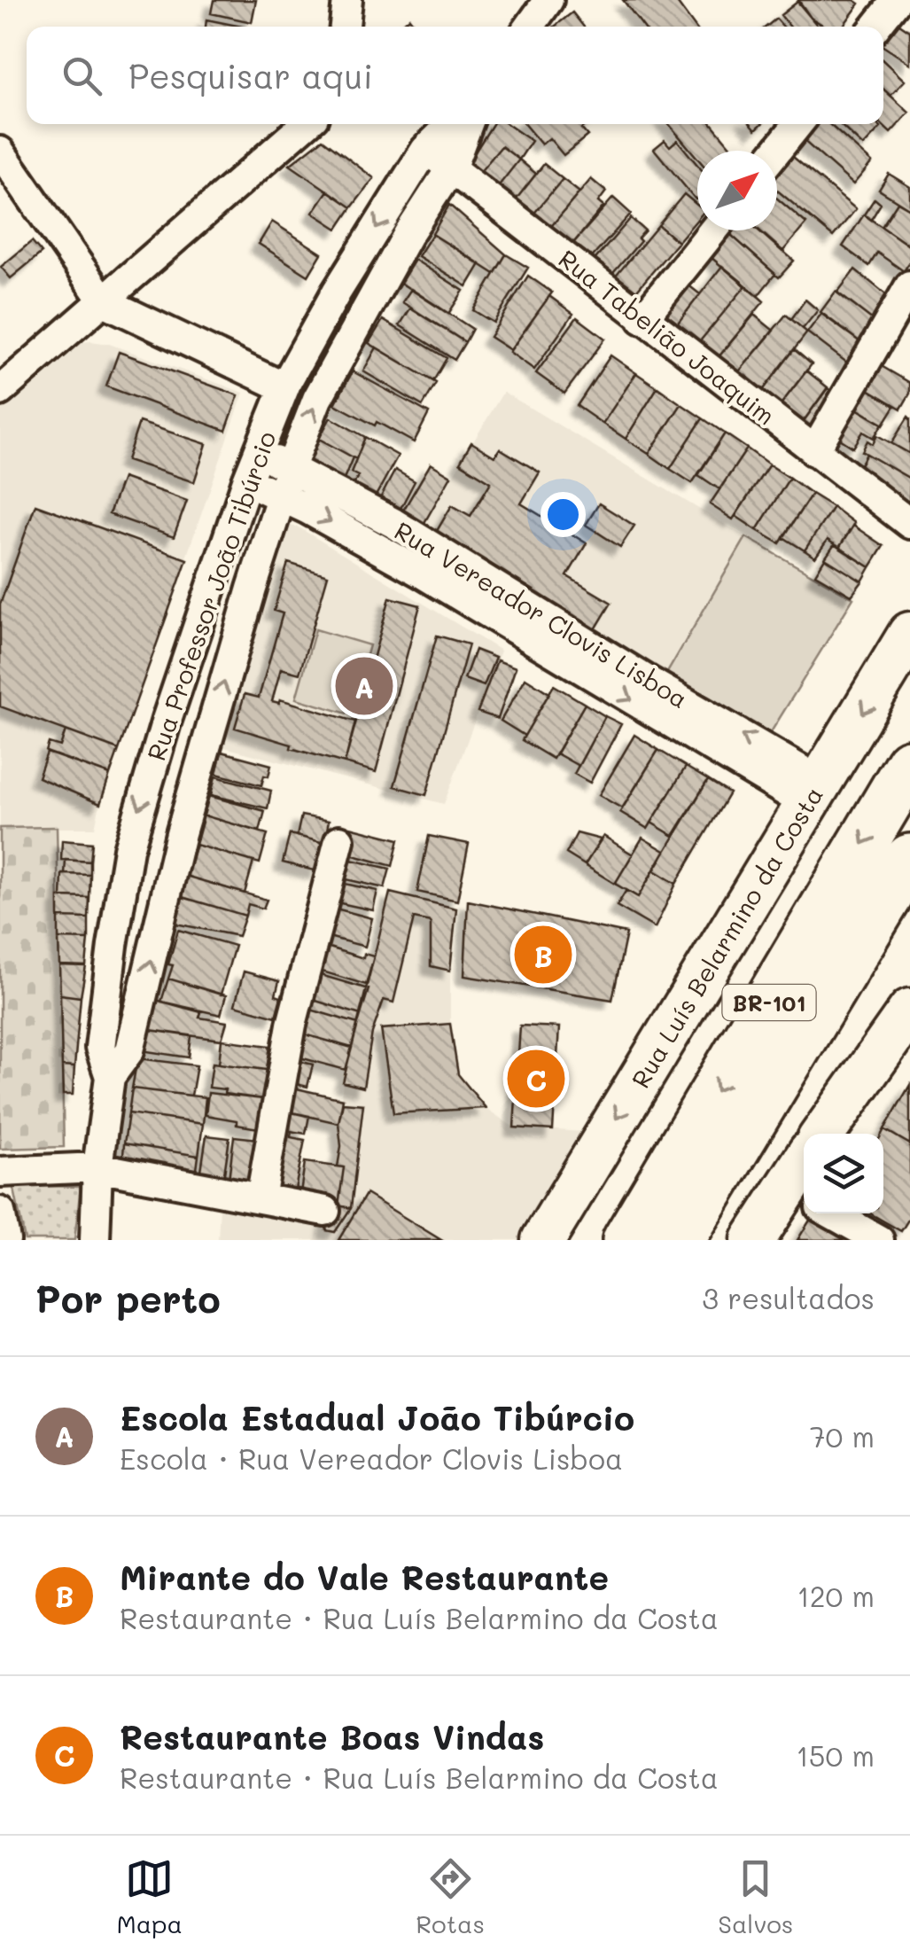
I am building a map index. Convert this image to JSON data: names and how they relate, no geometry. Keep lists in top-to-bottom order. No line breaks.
{"streets":{"highway":["BR-101"],"main road":["Rua Luís Belarmino da Costa"],"street":["Rua Tabelião Joaquim","Rua Professor João Tibúrcio","Rua Vereador Clovis Lisboa"]},"crossings":[["Rua Tabelião Joaquim","Rua Professor João Tibúrcio"],["Rua Professor João Tibúrcio","Rua Vereador Clovis Lisboa"],["Rua Vereador Clovis Lisboa","Rua Luís Belarmino da Costa"]],"north":"top right","page":{"search":"Pesquisar aqui","pins":["A","B","C"],"heading":["Por perto","3 resultados"],"list":[{"mark":"A","name":"Escola Estadual João Tibúrcio","note":"Escola · Rua Vereador Clovis Lisboa","value":"70 m"},{"mark":"B","name":"Mirante do Vale Restaurante","note":"Restaurante · Rua Luís Belarmino da Costa","value":"120 m"},{"mark":"C","name":"Restaurante Boas Vindas","note":"Restaurante · Rua Luís Belarmino da Costa","value":"150 m"}],"nav":["Mapa","Rotas","Salvos"]}}
